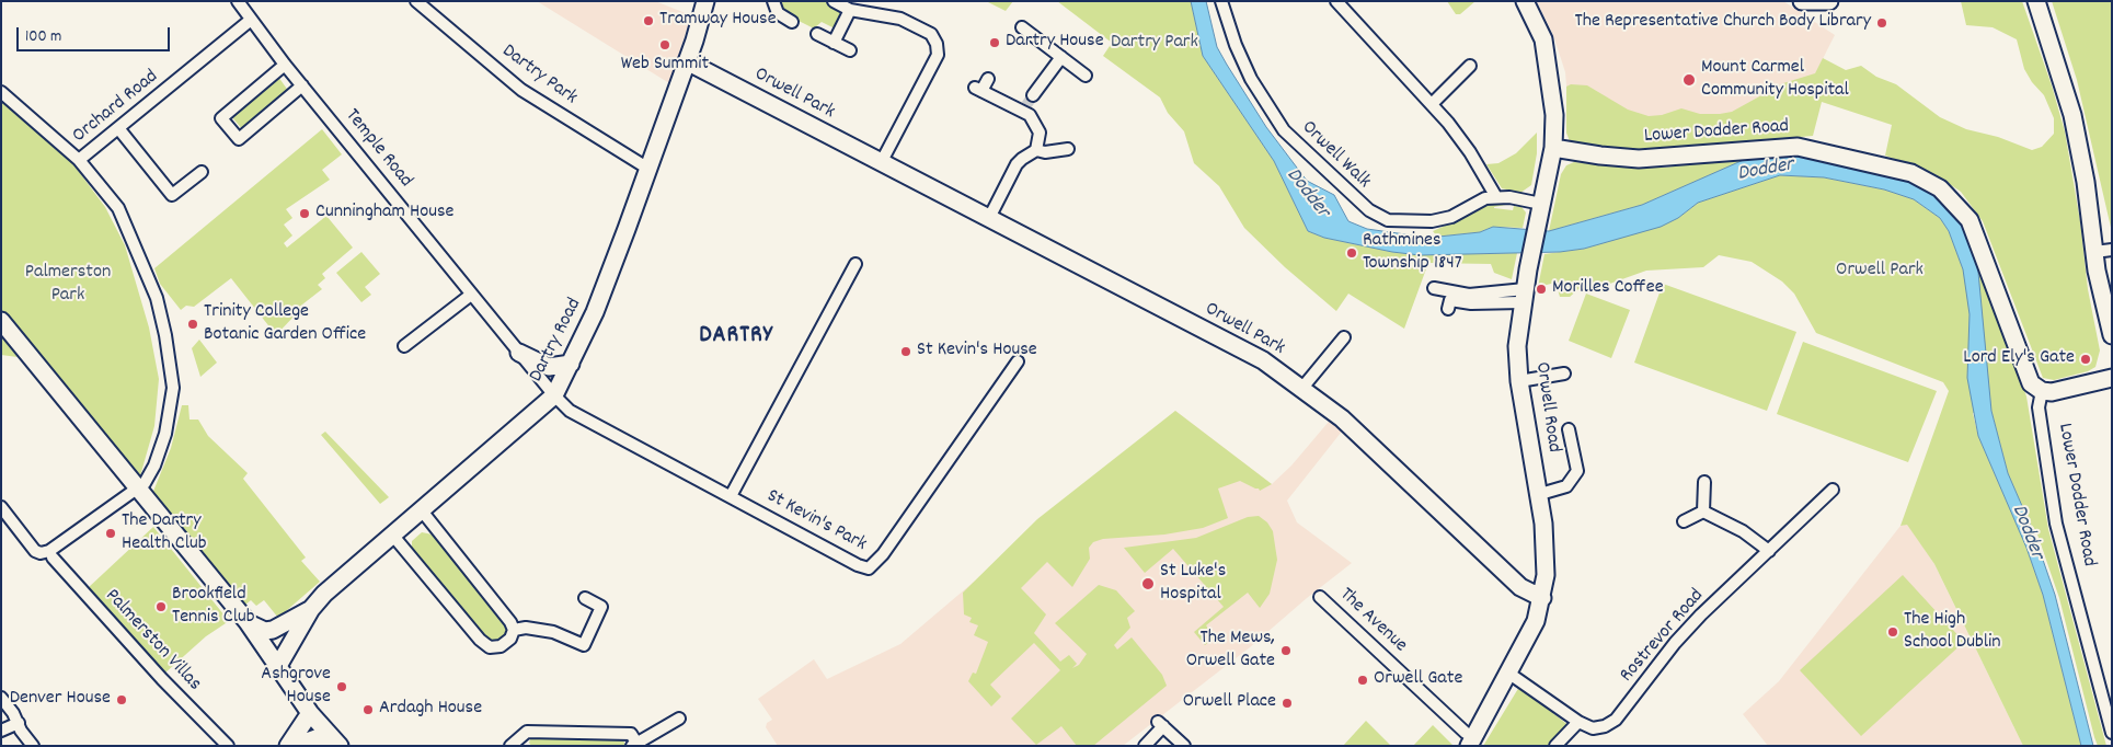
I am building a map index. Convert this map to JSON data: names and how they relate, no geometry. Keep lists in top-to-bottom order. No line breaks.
{"streets":{"street":["Dartry Park","Orwell Park","Orchard Road","Lower Dodder Road","Temple Road","Orwell Walk","Dartry Road","Orwell Road","St Kevin's Park","The Avenue","Rostrevor Road","Palmerston Villas"]},"crossings":[["Dartry Park","Dartry Road"],["Orwell Park","Dartry Road"],["Orwell Park","Orwell Road"],["Orchard Road","Temple Road"],["Lower Dodder Road","Orwell Road"],["Temple Road","Dartry Road"],["Temple Road","St Kevin's Park"],["Dartry Road","St Kevin's Park"],["Orwell Road","The Avenue"]],"districts":["DARTRY"],"water":["Dodder"],"parks":["Dartry Park","Orwell Park","Palmerston Park"],"places":["Tramway House","The Representative Church Body Library","Dartry House","Web Summit","Mount Carmel Community Hospital","Cunningham House","Rathmines Township 1847","Morilles Coffee","Trinity College Botanic Garden Office","St Kevin's House","Lord Ely's Gate","The Dartry Health Club","St Luke's Hospital","Brookfield Tennis Club","The High School Dublin","The Mews, Orwell Gate","Orwell Gate","Ashgrove House","Denver House","Orwell Place","Ardagh House"],"scale_bar":"100 m"}
